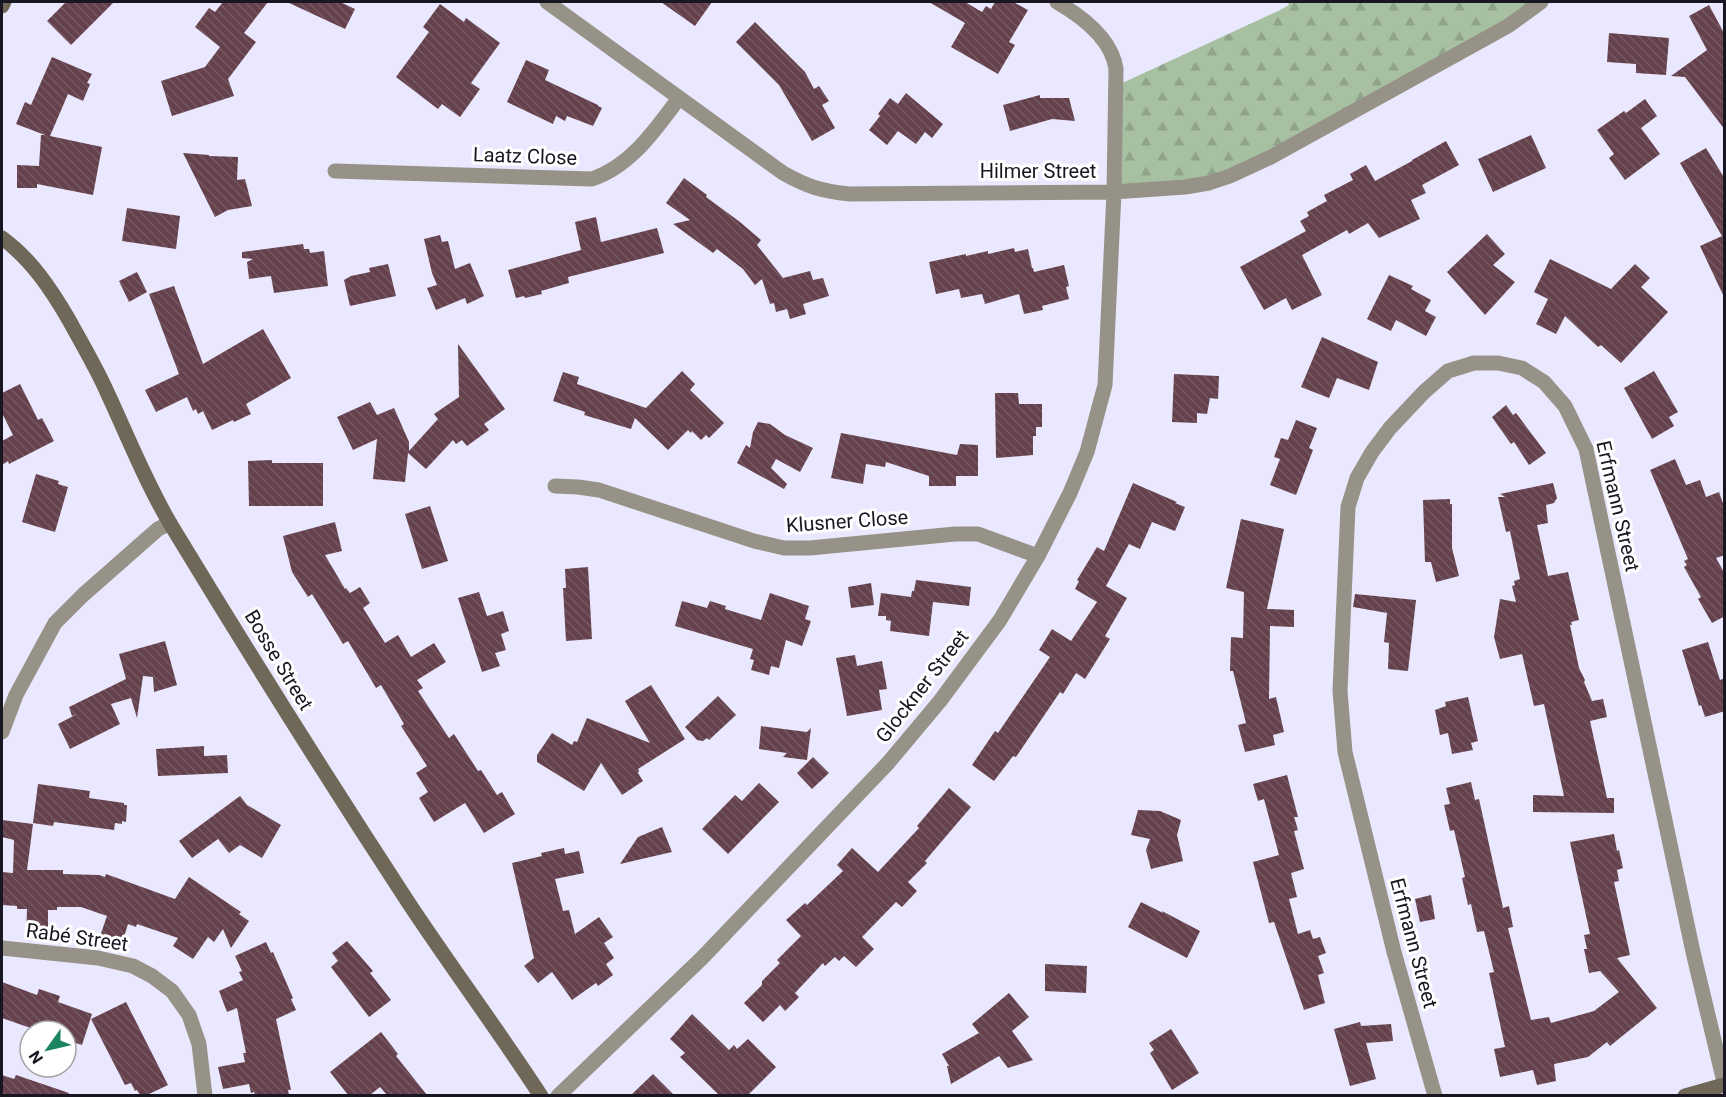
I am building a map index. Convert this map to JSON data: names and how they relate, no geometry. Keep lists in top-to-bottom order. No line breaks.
{"streets":{"street":["Laatz Close","Hilmer Street","Erfmann Street","Klusner Close","Bosse Street","Glockner Street","Rabé Street"]},"crossings":[["Laatz Close","Hilmer Street"],["Hilmer Street","Glockner Street"],["Klusner Close","Glockner Street"]],"north":"bottom left"}
